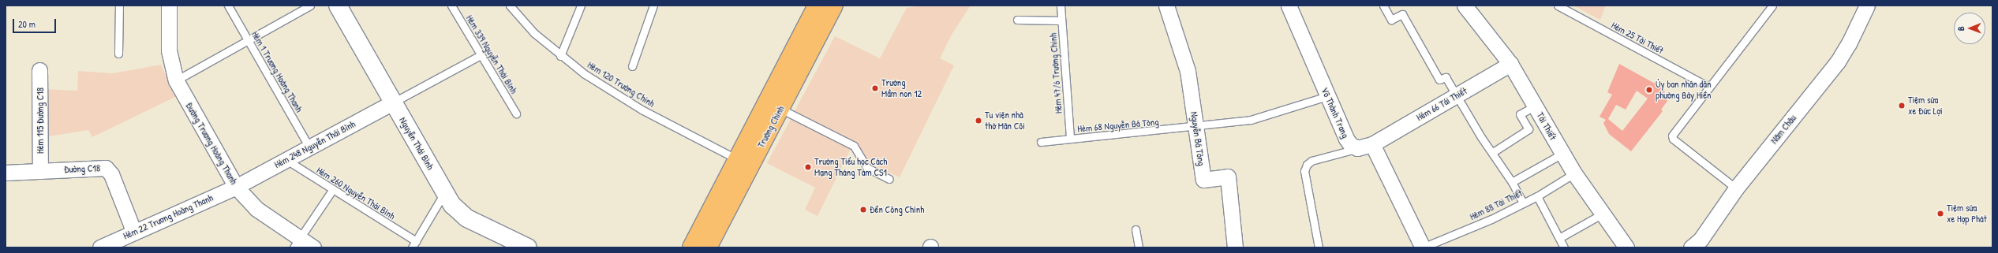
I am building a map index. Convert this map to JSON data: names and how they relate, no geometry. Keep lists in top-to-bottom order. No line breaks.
{"streets":{"main road":["Trường Chinh"],"street":["Hẻm 66 Tái Thiết","Võ Thành Trang","Hẻm 115 Đường C18","Tái Thiết","Năm Châu","Nguyễn Bá Tòng","Đường Trương Hoàng Thanh","Nguyễn Thái Bình","Hẻm 248 Nguyễn Thái Bình","Đường C18","Hẻm 22 Trương Hoàng Thanh"],"lane":["Hẻm 25 Tài Thiết","Hẻm 339 Nguyễn Thái Bình","Hẻm 1 Trương Hoàng Thanh","Hẻm 47/6 Trường Chinh","Hẻm 120 Trường Chinh","Hẻm 68 Nguyễn Bá Tòng","Hẻm 260 Nguyễn Thái Bình","Hẻm 88 Tái Thiết"]},"crossings":[["Hẻm 1 Trương Hoàng Thanh","Hẻm 248 Nguyễn Thái Bình"],["Hẻm 47/6 Trường Chinh","Hẻm 68 Nguyễn Bá Tòng"],["Hẻm 120 Trường Chinh","Trường Chinh"],["Hẻm 66 Tái Thiết","Tái Thiết"],["Võ Thành Trang","Hẻm 68 Nguyễn Bá Tòng"],["Hẻm 115 Đường C18","Đường C18"],["Hẻm 68 Nguyễn Bá Tòng","Nguyễn Bá Tòng"],["Tái Thiết","Hẻm 88 Tái Thiết"],["Đường Trương Hoàng Thanh","Hẻm 248 Nguyễn Thái Bình"],["Đường Trương Hoàng Thanh","Hẻm 22 Trương Hoàng Thanh"],["Nguyễn Thái Bình","Hẻm 248 Nguyễn Thái Bình"],["Nguyễn Thái Bình","Hẻm 260 Nguyễn Thái Bình"],["Hẻm 248 Nguyễn Thái Bình","Hẻm 260 Nguyễn Thái Bình"],["Hẻm 248 Nguyễn Thái Bình","Hẻm 22 Trương Hoàng Thanh"],["Đường C18","Hẻm 22 Trương Hoàng Thanh"]],"places":["Trường Mầm non 12","Ủy ban nhân dân phường Bảy Hiền","Tiệm sửa xe Đức Lợi","Tu viện nhà thờ Mân Côi","Trường Tiểu học Cách Mạng Tháng Tám CS1","Đền Công Chính","Tiệm sửa xe Hợp Phát"],"scale_bar":"20 m","north":"left"}
